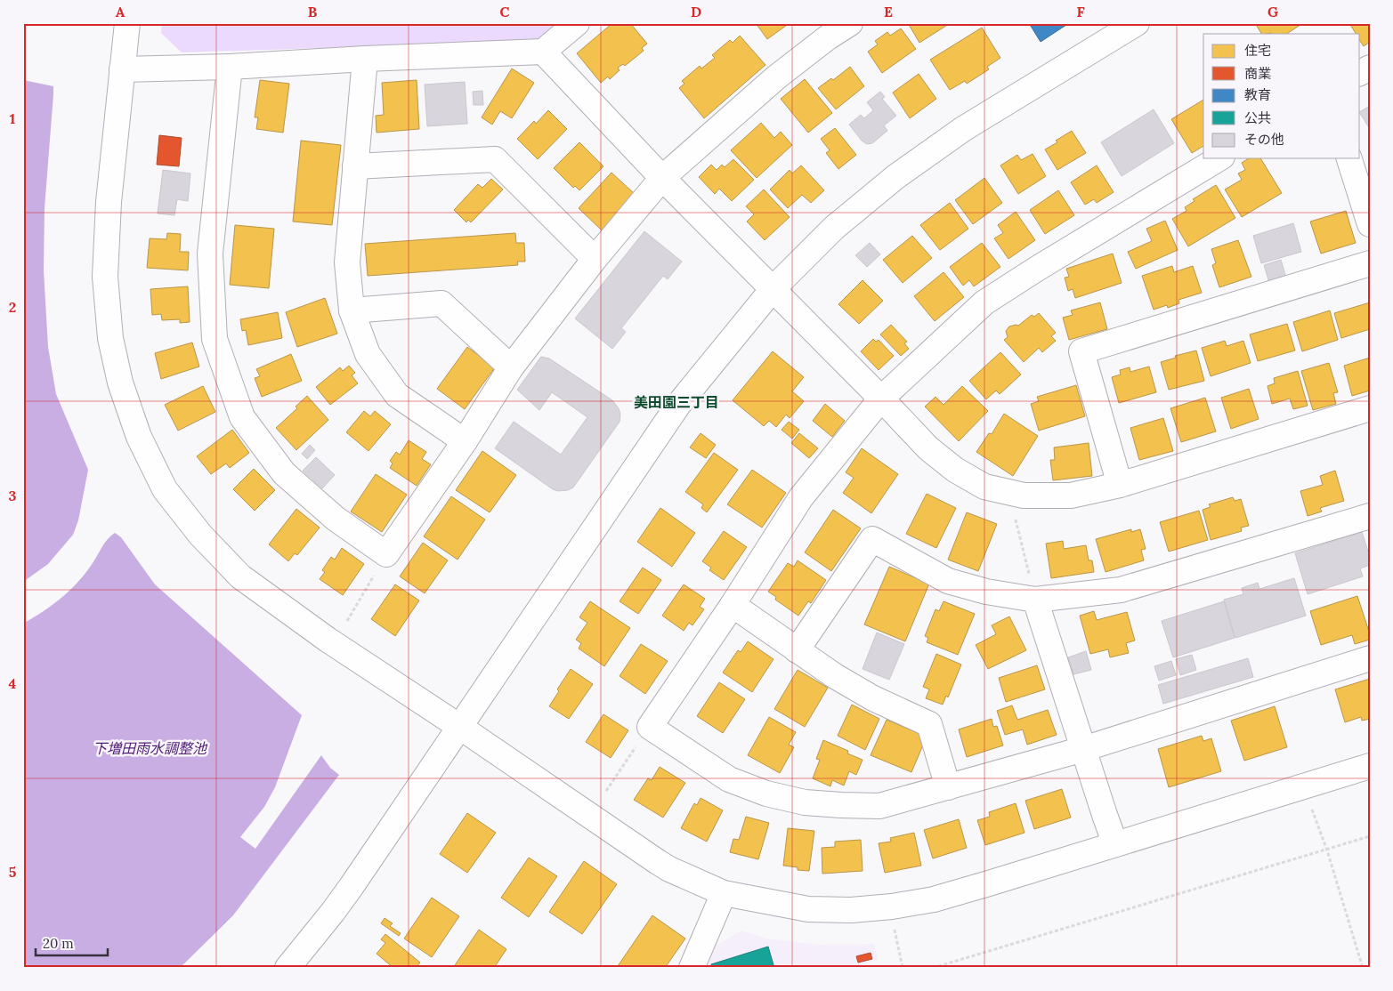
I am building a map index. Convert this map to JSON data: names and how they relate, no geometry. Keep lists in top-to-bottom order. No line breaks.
{"districts":["美田園三丁目"],"water":["下増田雨水調整池"],"legend":["住宅","商業","教育","公共","その他"],"scale_bar":"20 m","grid":{"columns":["A","B","C","D","E","F","G"],"rows":["1","2","3","4","5"]}}
